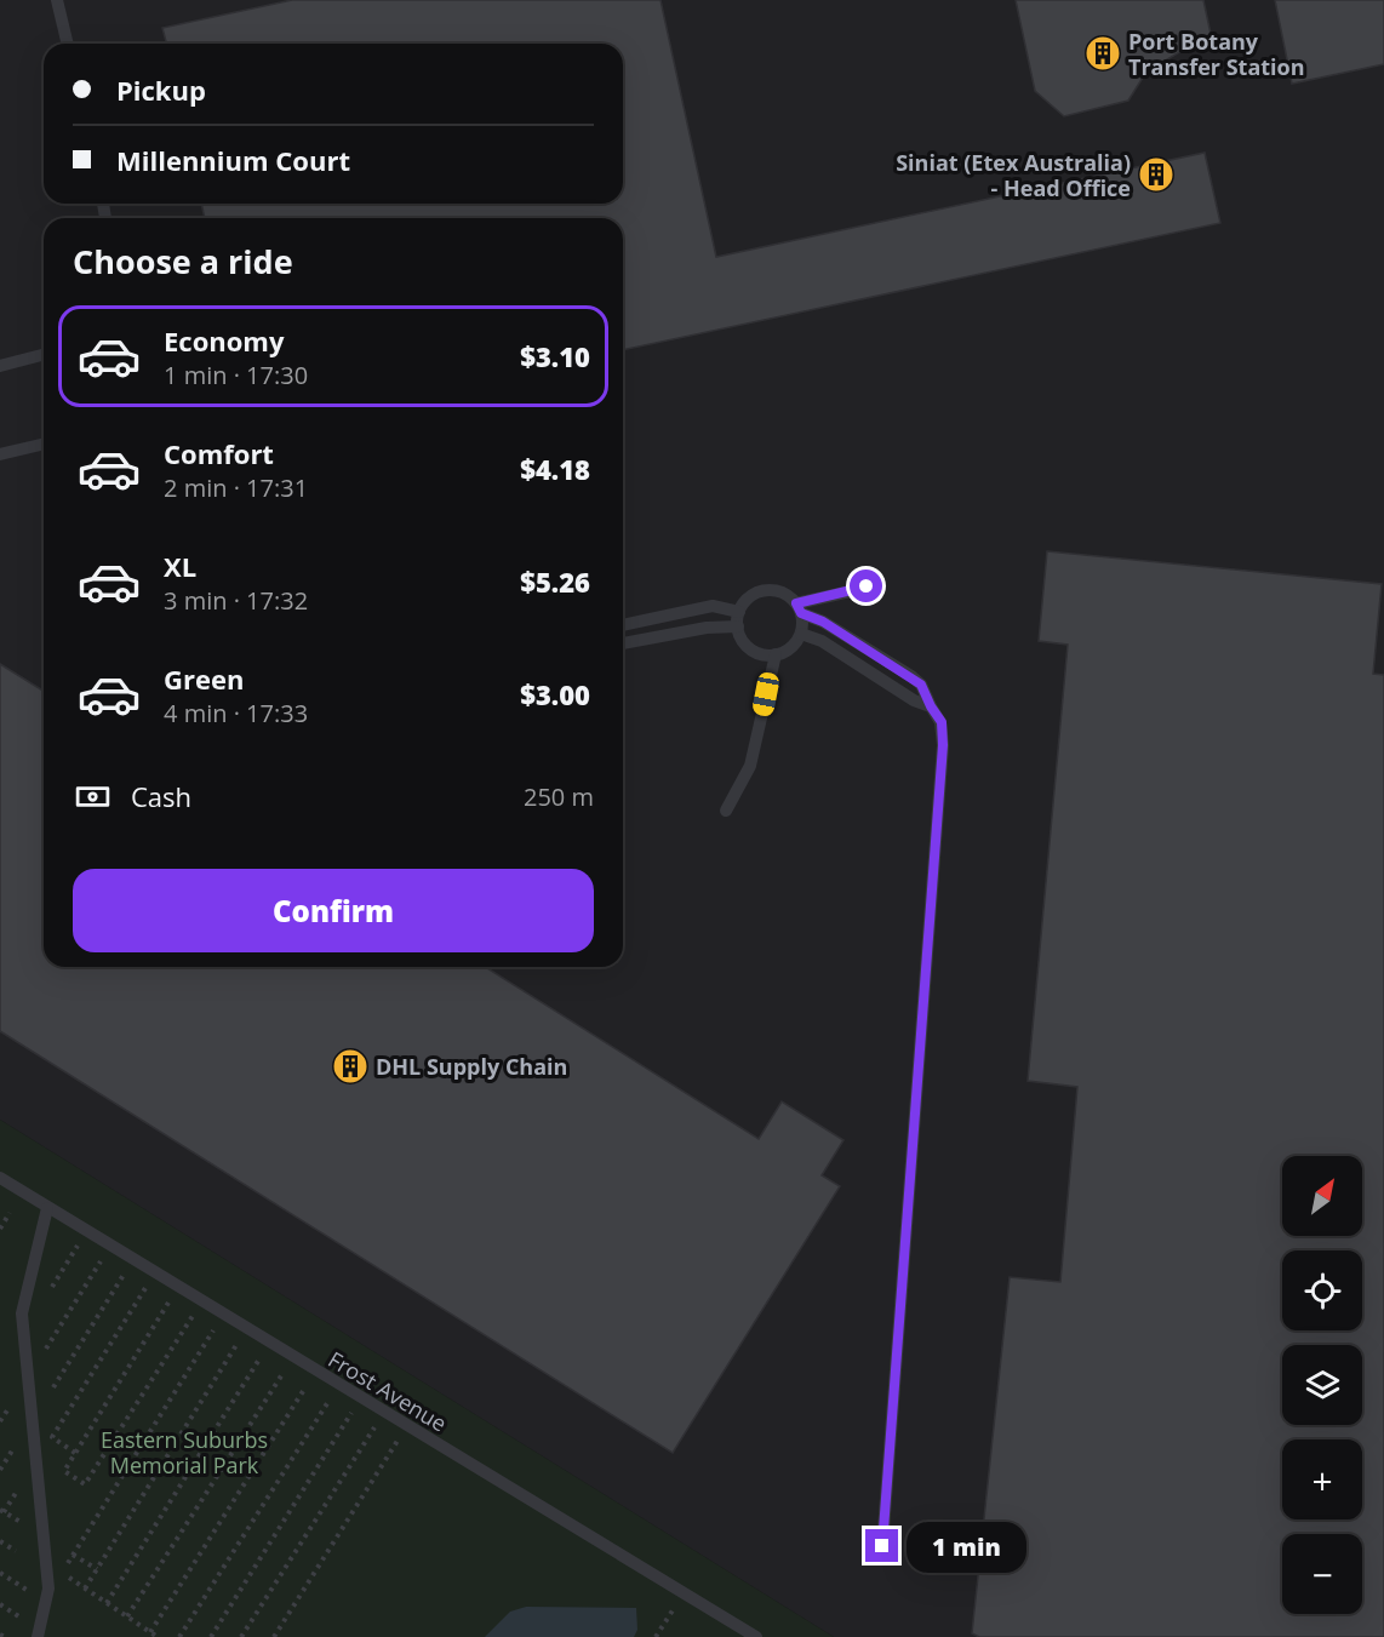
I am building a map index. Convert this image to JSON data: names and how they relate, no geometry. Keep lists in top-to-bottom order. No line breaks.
{"streets":{"lane":["Frost Avenue"]},"parks":["Eastern Suburbs Memorial Park"],"places":{"building":["Port Botany Transfer Station","Siniat (Etex Australia) - Head Office","DHL Supply Chain"]},"north":"top right","page":{"banner":["Pickup","Millennium Court"],"heading":"Choose a ride","list":[{"name":"Economy","note":"1 min · 17:30","value":"$3.10"},{"name":"Comfort","note":"2 min · 17:31","value":"$4.18"},{"name":"XL","note":"3 min · 17:32","value":"$5.26"},{"name":"Green","note":"4 min · 17:33","value":"$3.00"}],"pay":["Cash","250 m"],"buttons":"Confirm","map_buttons":["+","−"],"bubble":"1 min"}}
